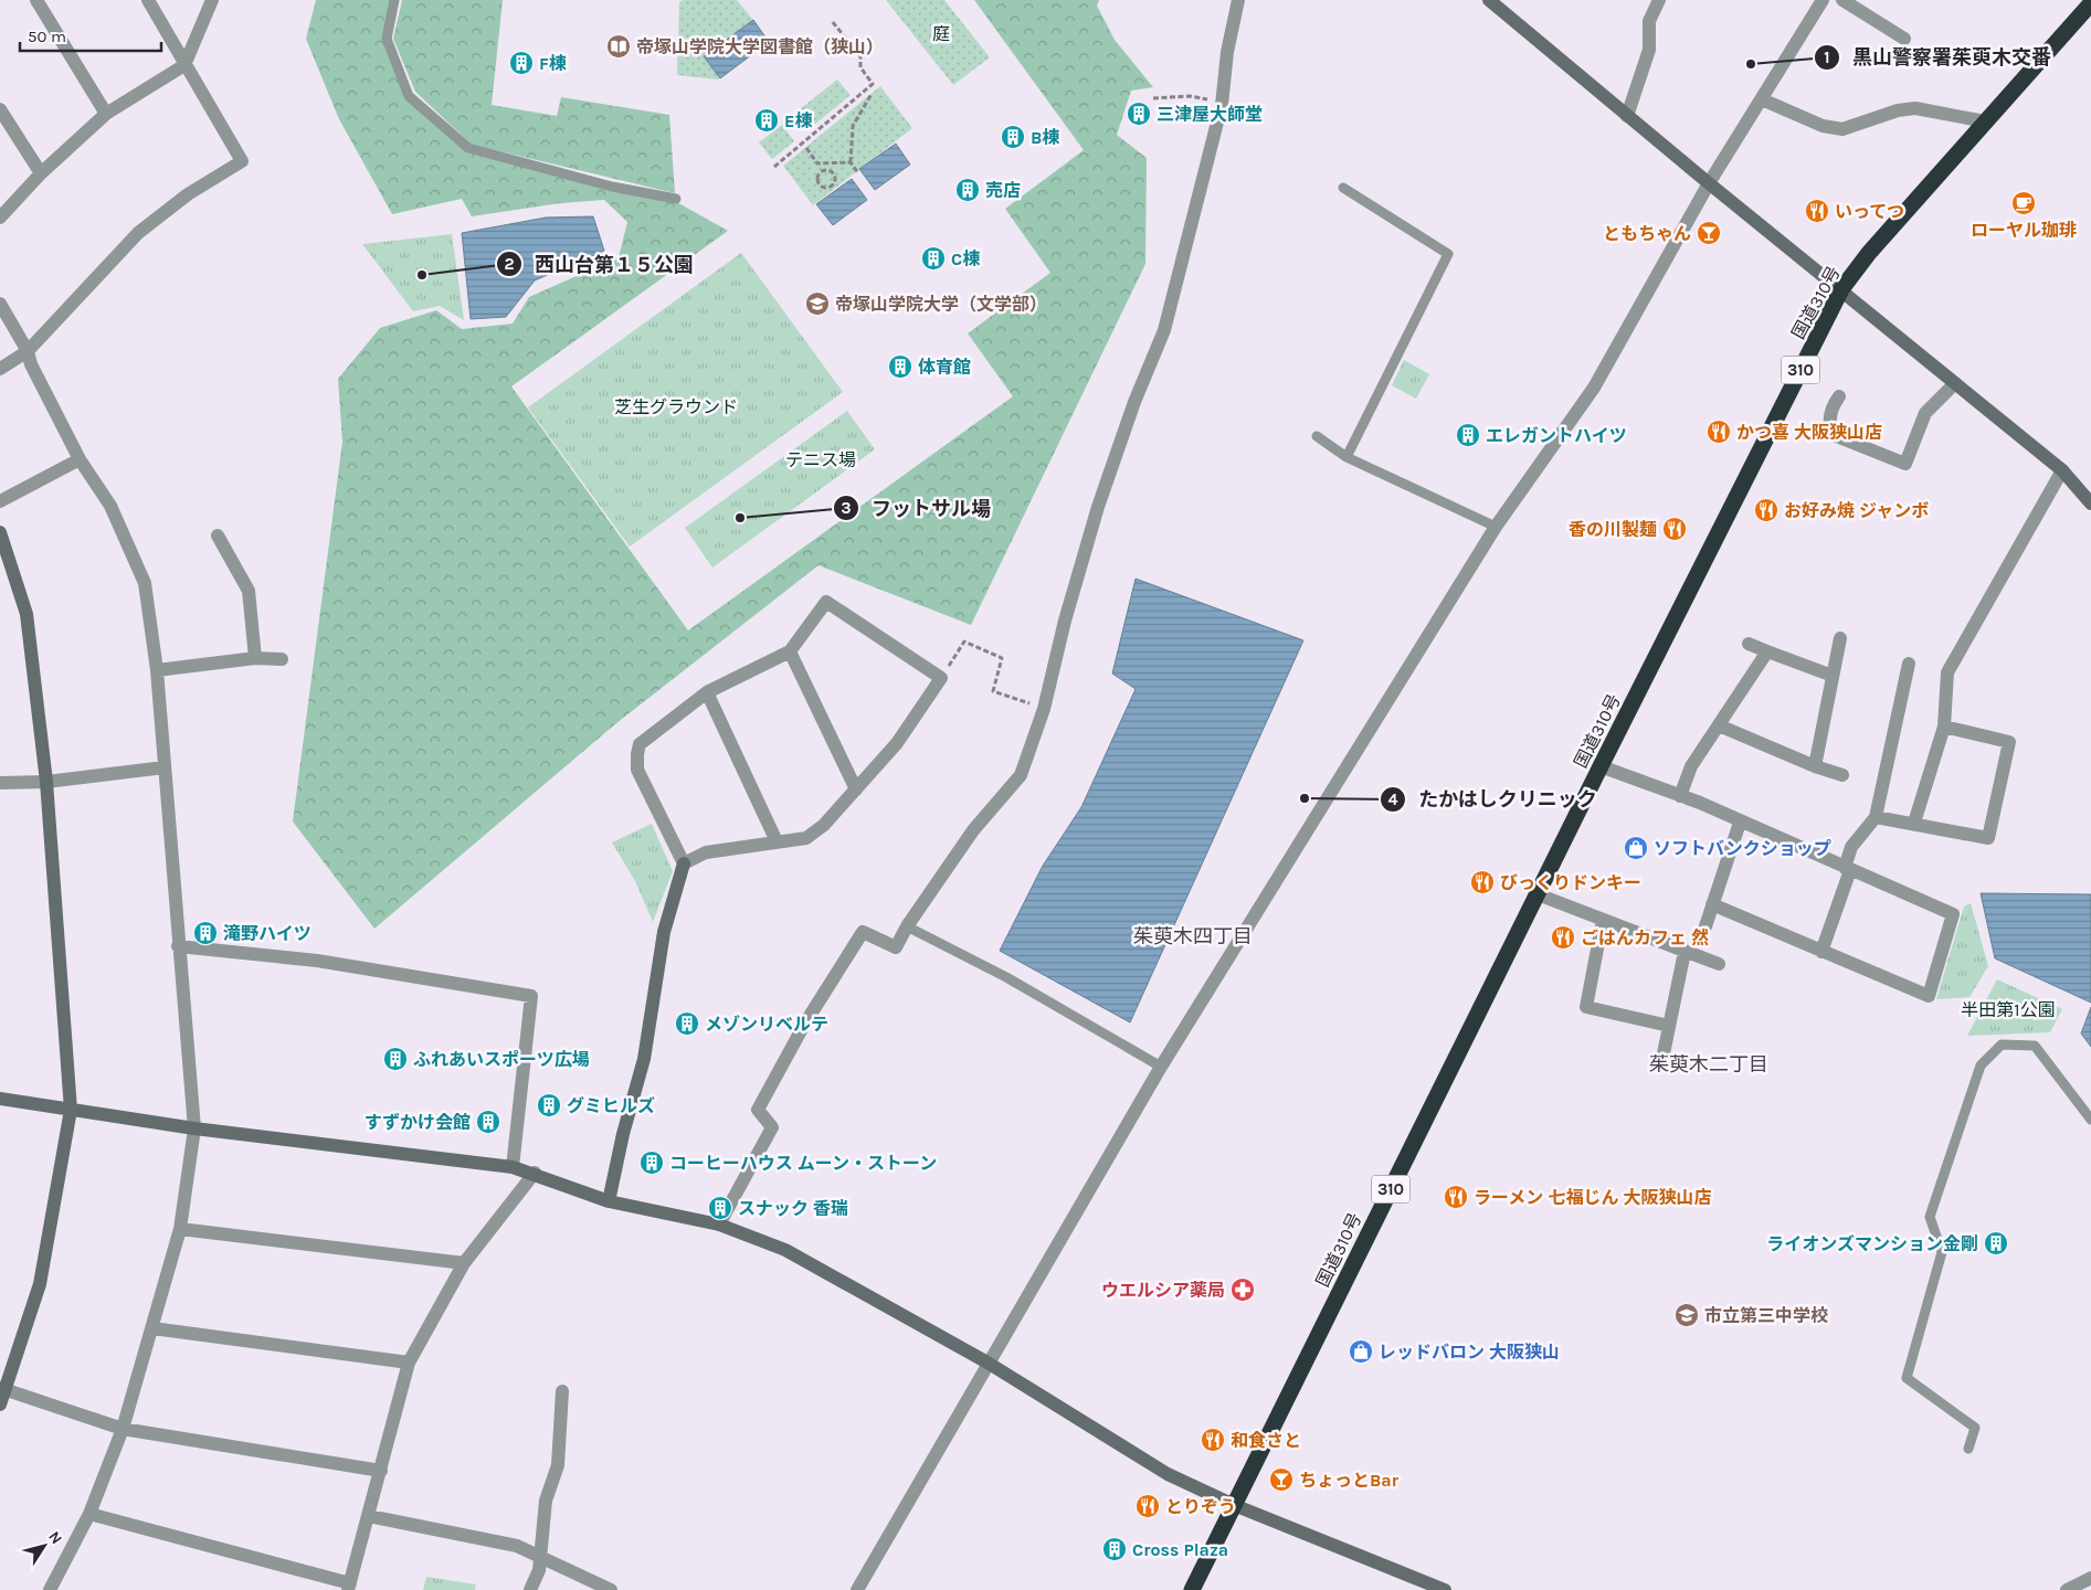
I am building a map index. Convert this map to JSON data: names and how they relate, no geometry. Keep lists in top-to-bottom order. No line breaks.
{"streets":{"highway":["国道310号","310"]},"districts":["茱萸木四丁目","茱萸木二丁目"],"parks":["庭","芝生グラウンド","テニス場","半田第1公園"],"places":{"library":["帝塚山学院大学図書館（狭山）"],"building":["F棟","三津屋大師堂","E棟","B棟","売店","C棟","体育館","エレガントハイツ","滝野ハイツ","メゾンリベルテ","ふれあいスポーツ広場","グミヒルズ","すずかけ会館","コーヒーハウス ムーン・ストーン","スナック 香瑞","ライオンズマンション金剛","Cross Plaza"],"other":["黒山警察署茱萸木交番","西山台第１５公園","フットサル場","たかはしクリニック"],"cafe":["ローヤル珈琲"],"restaurant":["いってつ","かつ喜 大阪狭山店","お好み焼 ジャンボ","香の川製麺","びっくりドンキー","ごはんカフェ 然","ラーメン 七福じん 大阪狭山店","和食さと","とりぞう"],"bar":["ともちゃん","ちょっとBar"],"school or university":["帝塚山学院大学（文学部）","市立第三中学校"],"shop":["ソフトバンクショップ","レッドバロン 大阪狭山"],"pharmacy":["ウエルシア薬局"]},"scale_bar":"50 m","north":"top right"}
